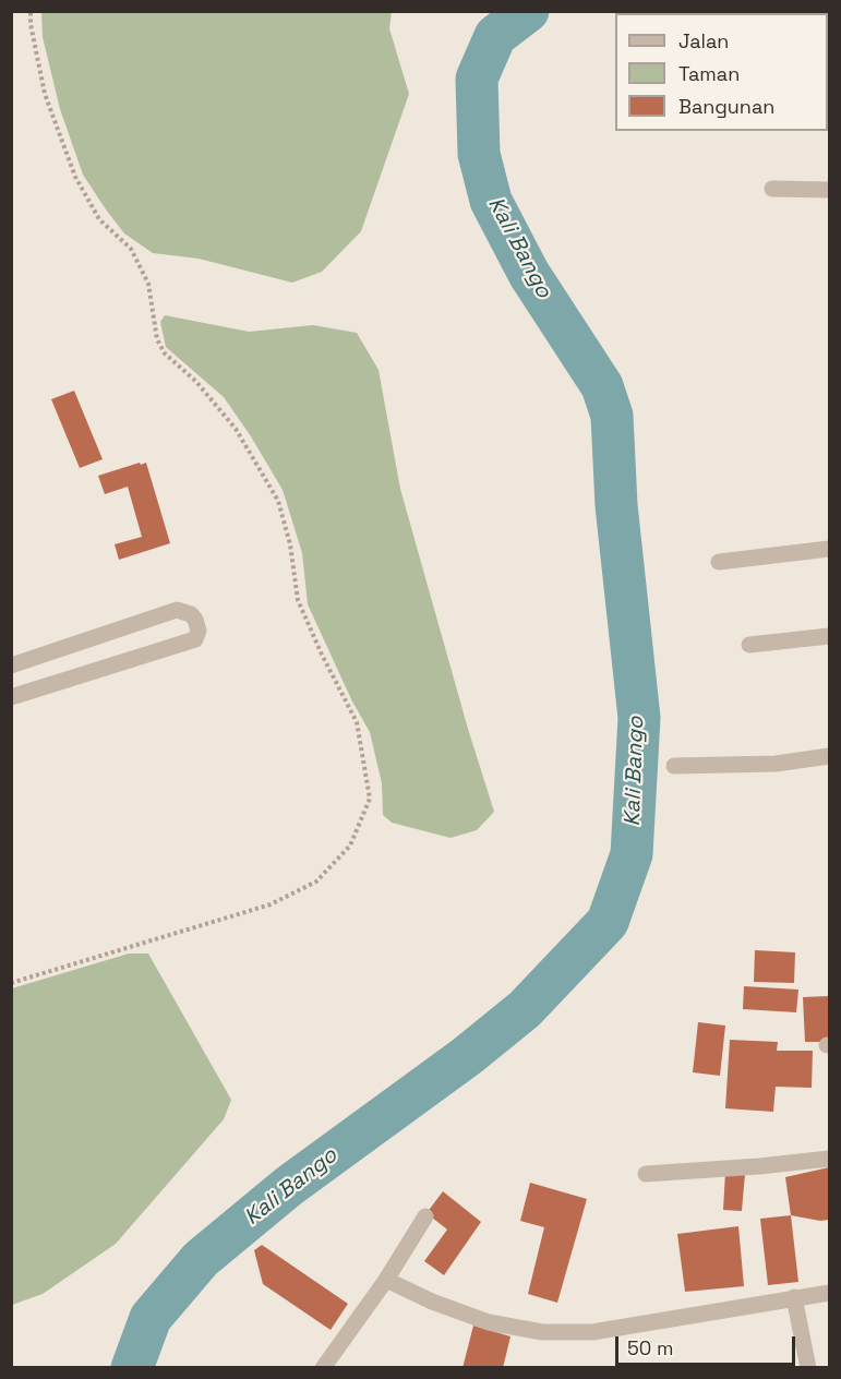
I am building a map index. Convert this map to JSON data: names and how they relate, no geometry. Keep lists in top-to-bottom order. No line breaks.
{"water":["Kali Bango"],"legend":["Jalan","Taman","Bangunan"],"scale_bar":"50 m"}
